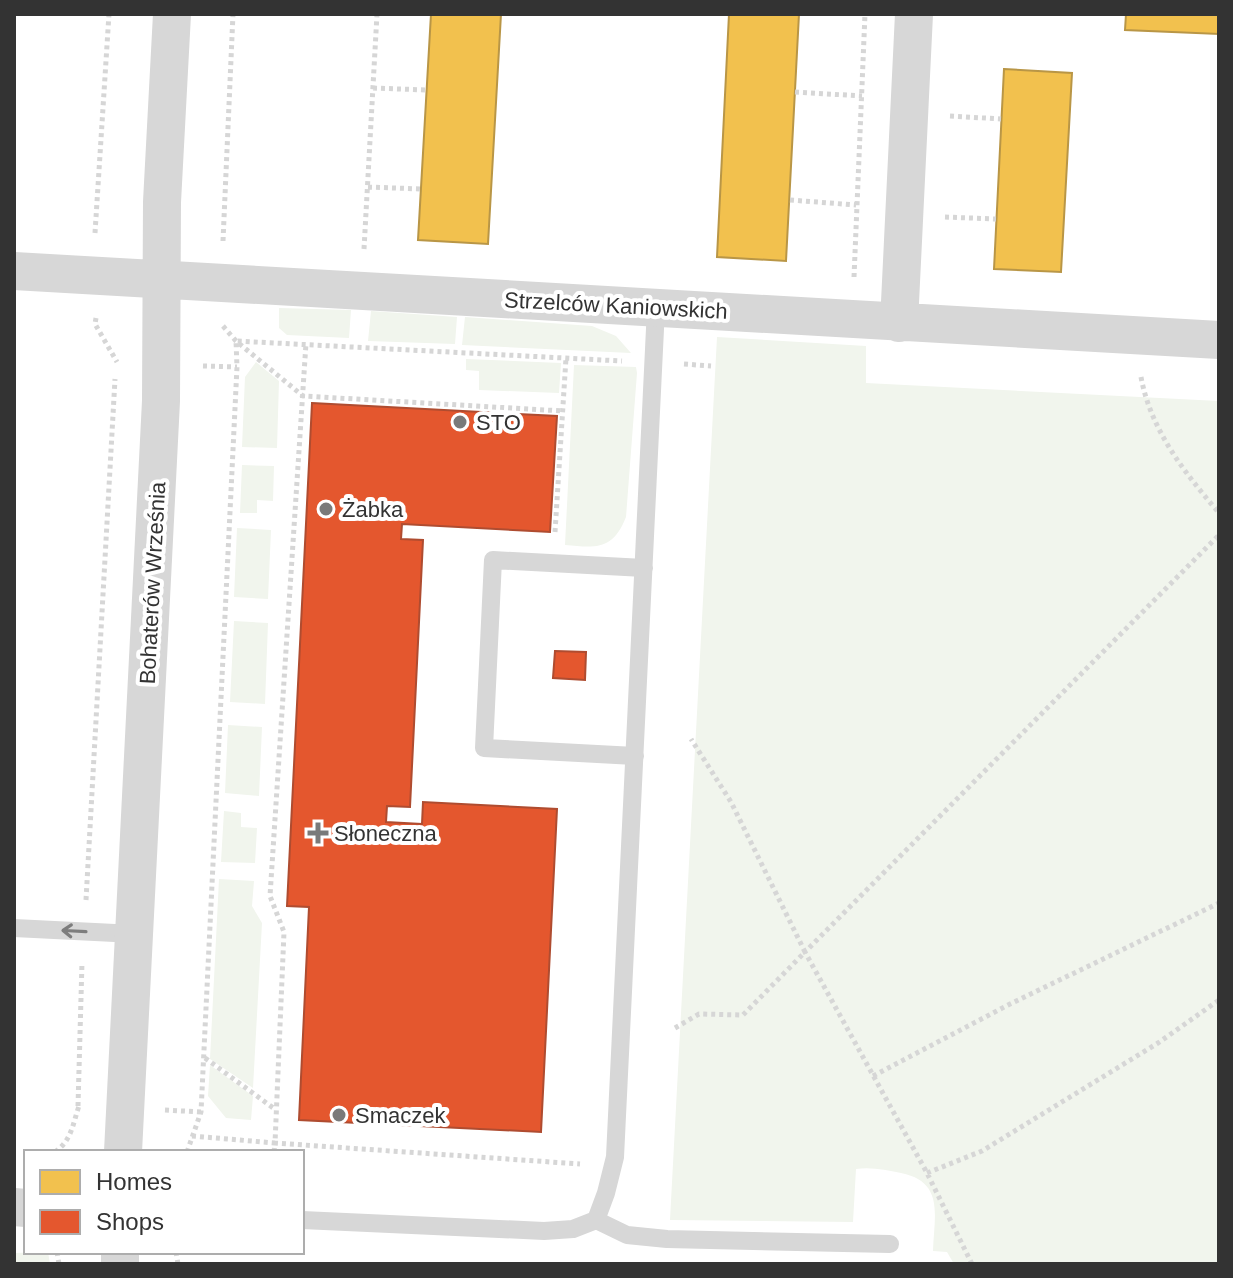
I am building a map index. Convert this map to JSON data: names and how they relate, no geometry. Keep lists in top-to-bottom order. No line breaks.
{"streets":{"street":["Strzelców Kaniowskich","Bohaterów Września"]},"crossings":[["Strzelców Kaniowskich","Bohaterów Września"]],"places":{"other":["STO","Żabka","Smaczek"],"health":["Słoneczna"]},"legend":["Homes","Shops"]}
